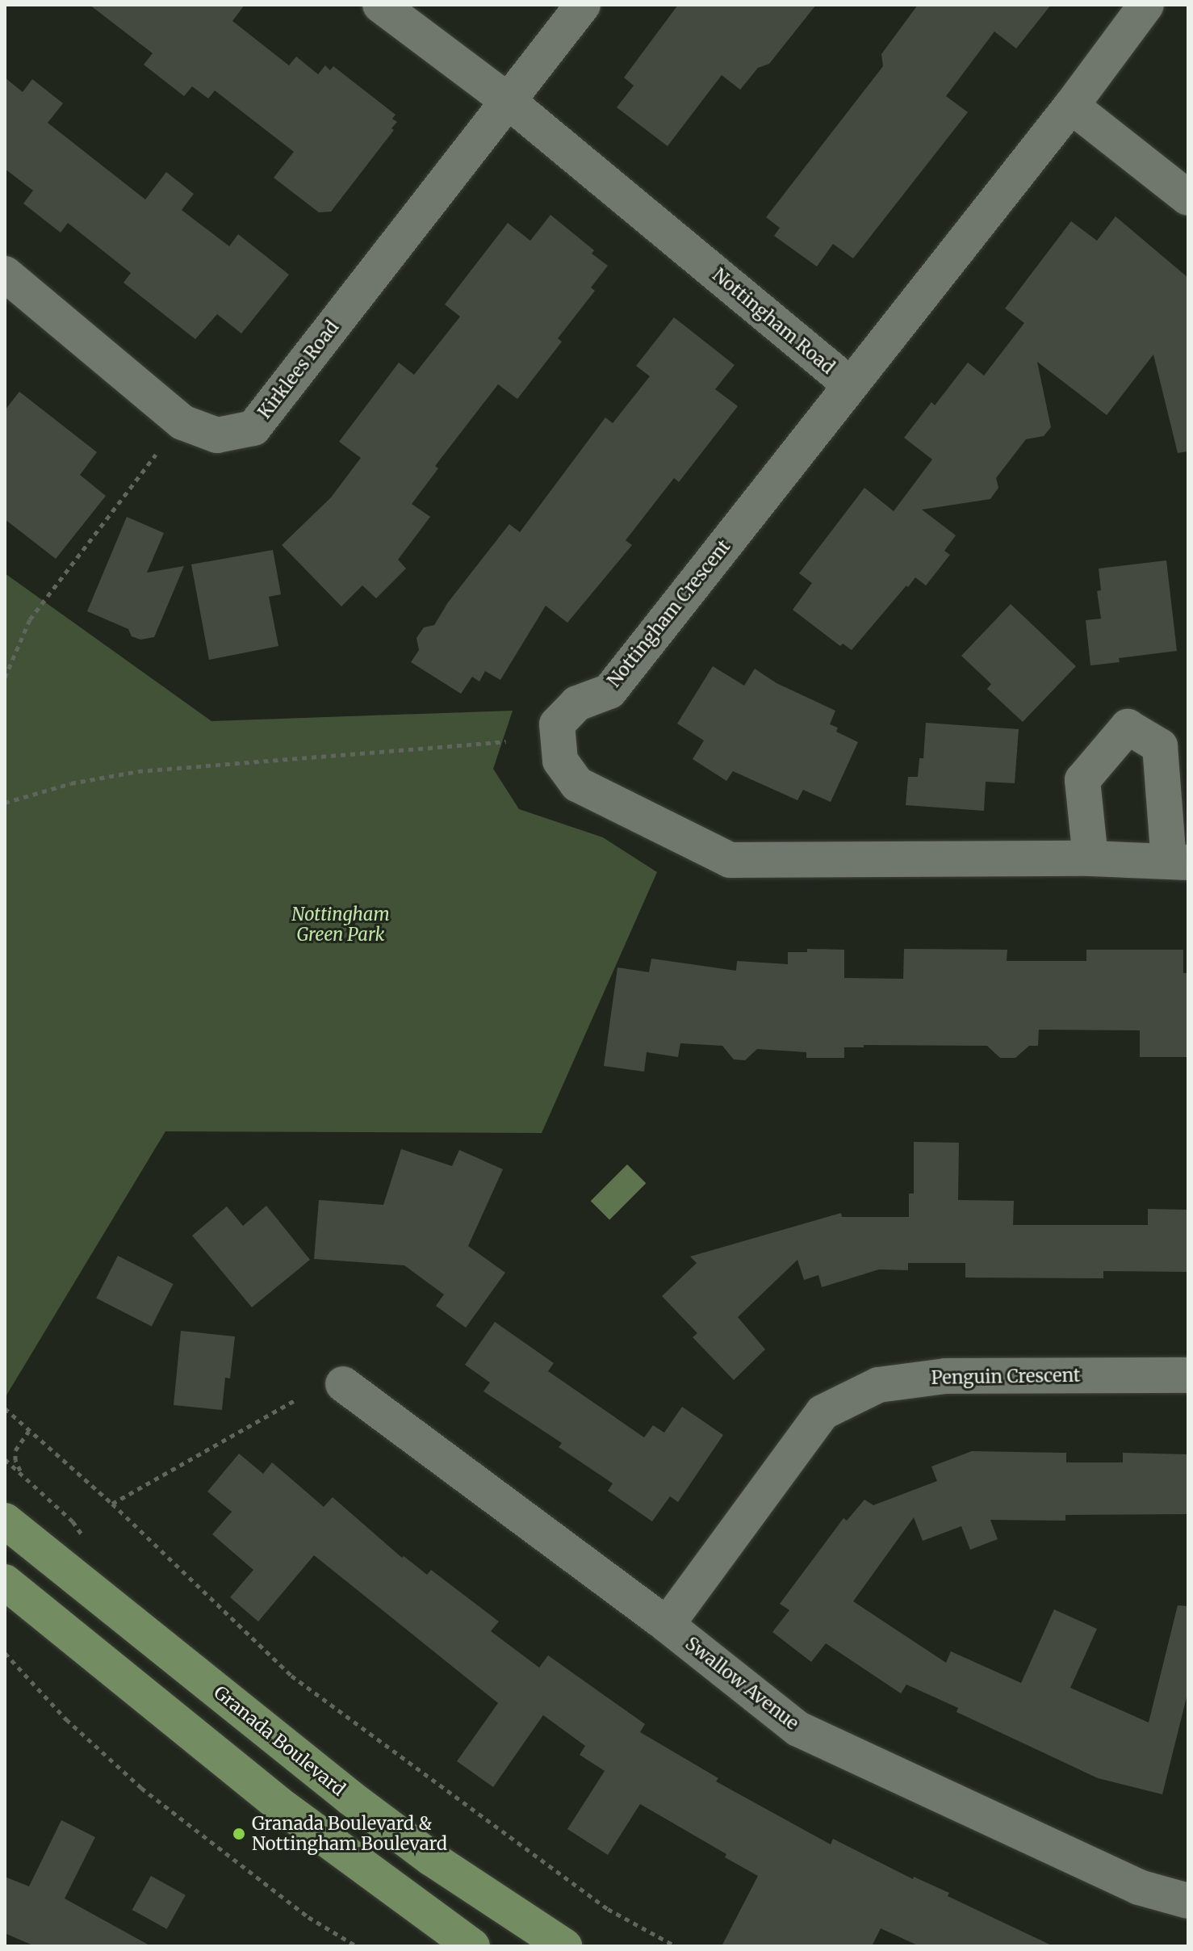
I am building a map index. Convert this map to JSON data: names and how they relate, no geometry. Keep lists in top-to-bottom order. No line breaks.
{"streets":{"main road":["Granada Boulevard"],"street":["Nottingham Road","Kirklees Road","Nottingham Crescent","Penguin Crescent","Swallow Avenue"]},"crossings":[["Nottingham Road","Kirklees Road"],["Nottingham Road","Nottingham Crescent"],["Penguin Crescent","Swallow Avenue"]],"parks":["Nottingham Green Park"],"places":["Granada Boulevard & Nottingham Boulevard"]}
